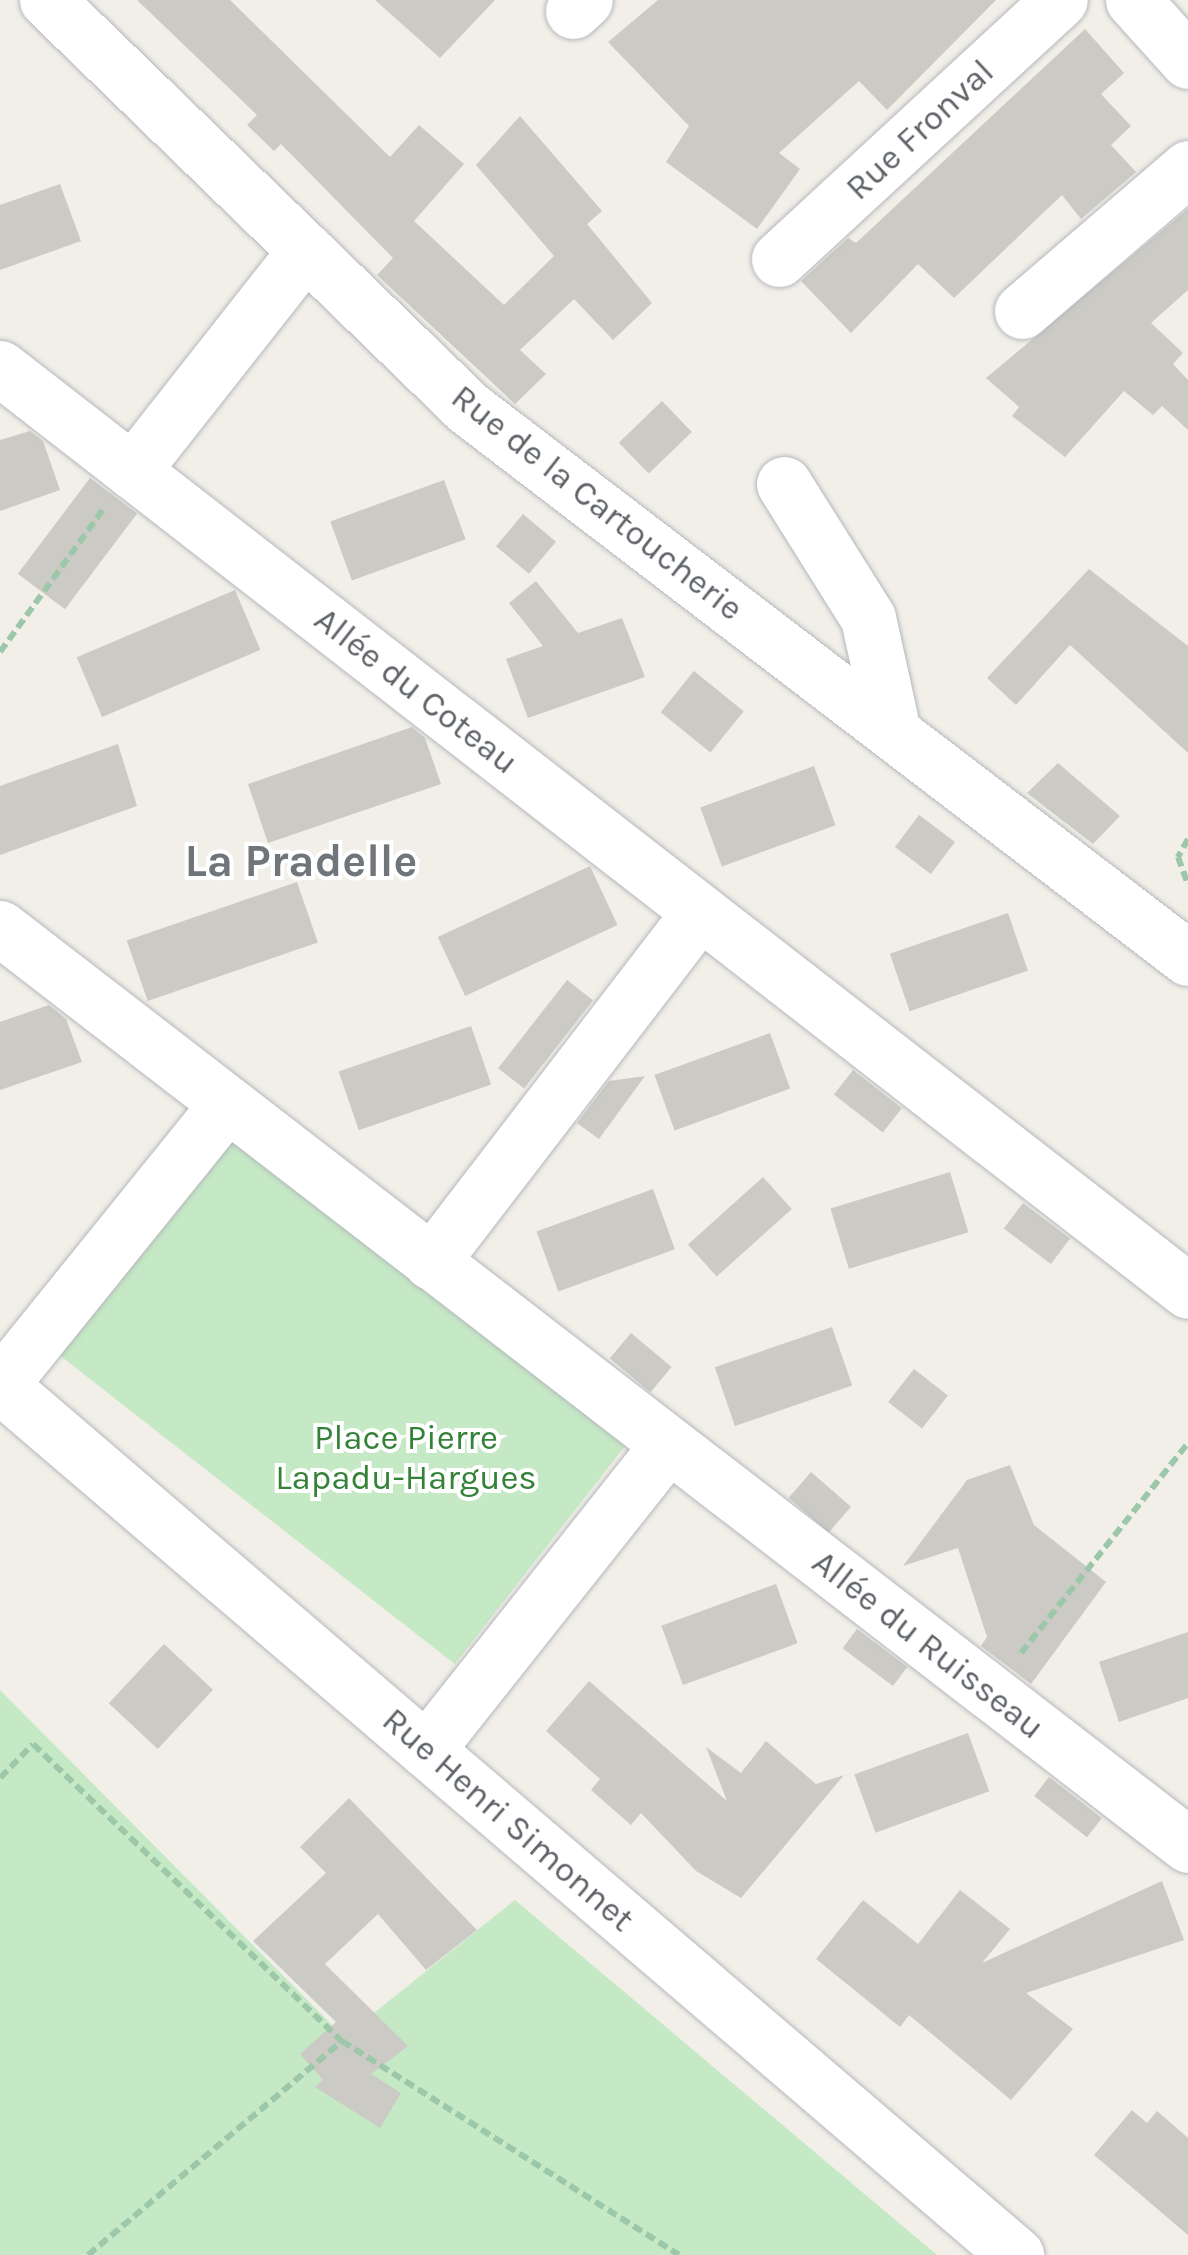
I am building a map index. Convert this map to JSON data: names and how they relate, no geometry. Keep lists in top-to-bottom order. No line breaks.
{"streets":{"street":["Rue Fronval","Rue de la Cartoucherie","Allée du Coteau","Allée du Ruisseau","Rue Henri Simonnet"]},"districts":["La Pradelle"],"parks":["Place Pierre Lapadu-Hargues"]}
